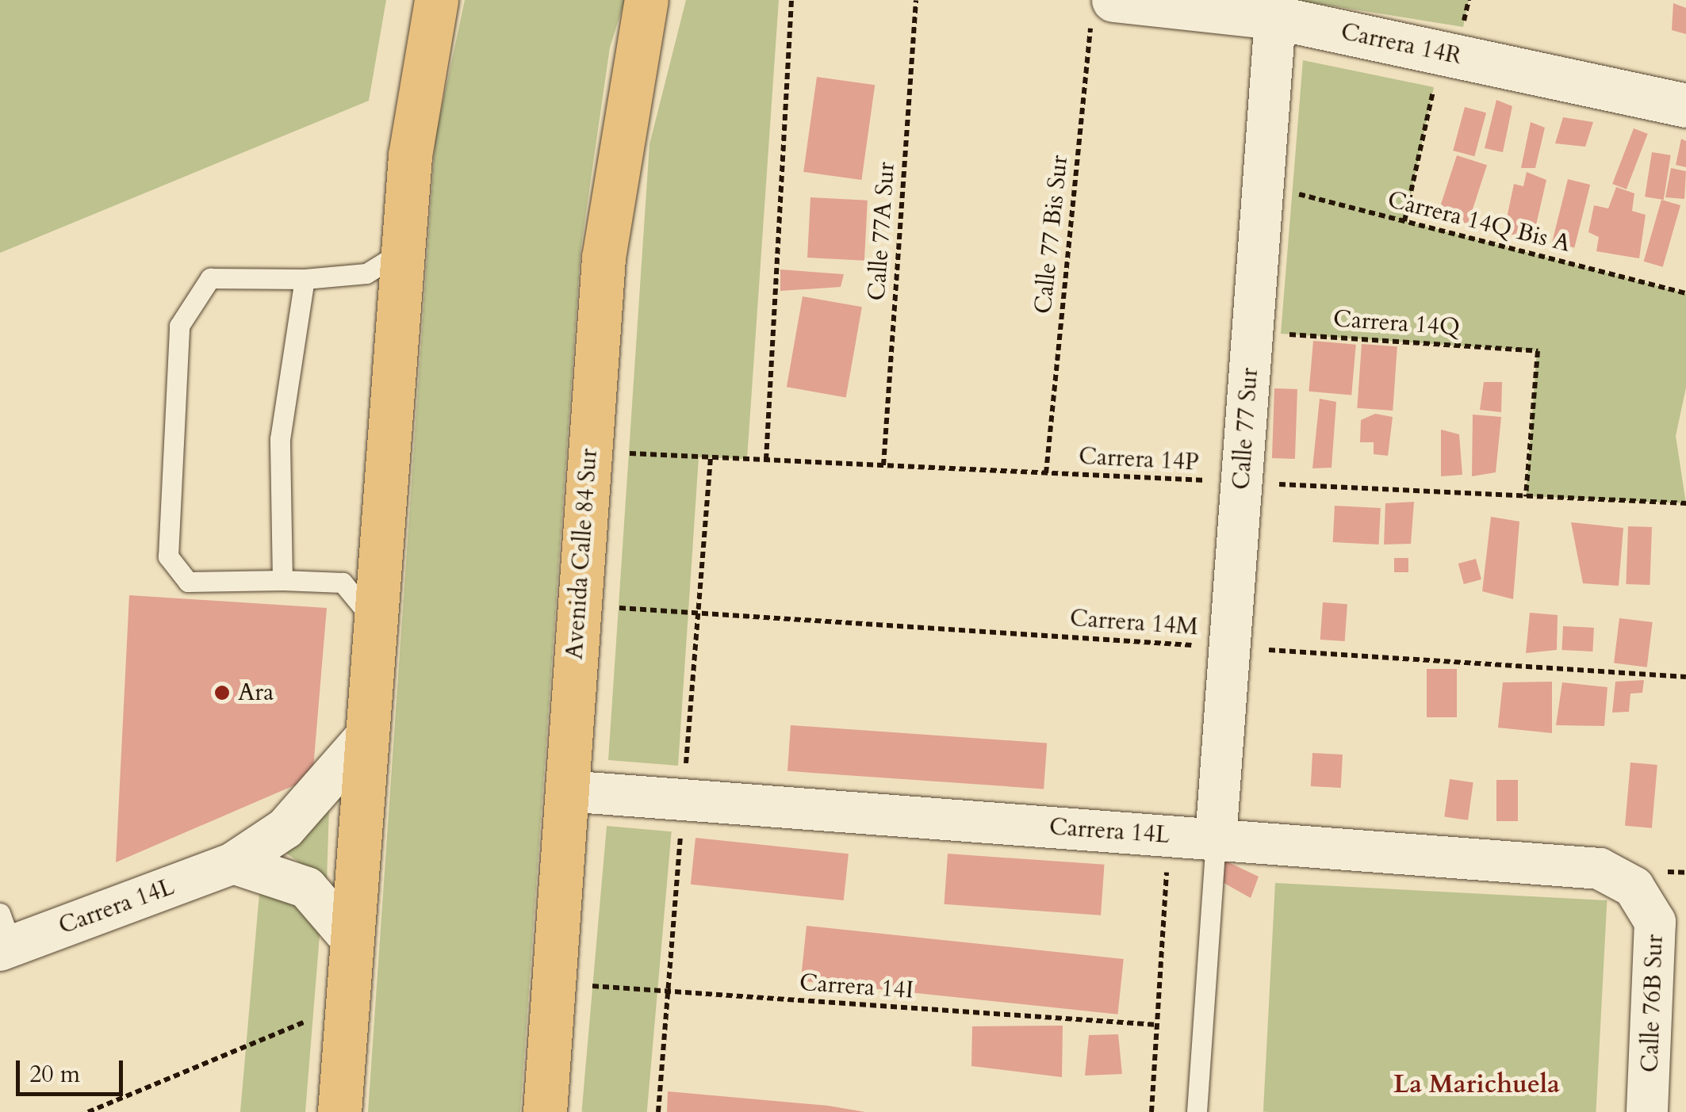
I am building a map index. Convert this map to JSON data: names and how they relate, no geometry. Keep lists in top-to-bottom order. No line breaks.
{"streets":{"highway":["Avenida Calle 84 Sur"],"street":["Carrera 14R","Calle 77 Sur","Carrera 14L","Calle 76B Sur"],"path":["Carrera 14Q Bis A","Calle 77A Sur","Calle 77 Bis Sur","Carrera 14Q","Carrera 14P","Carrera 14M","Carrera 14I"]},"crossings":[["Carrera 14R","Calle 77 Bis Sur"],["Carrera 14R","Calle 77 Sur"],["Carrera 14Q Bis A","Calle 77 Sur"],["Calle 77A Sur","Carrera 14P"],["Calle 77 Bis Sur","Carrera 14P"],["Carrera 14Q","Calle 77 Sur"],["Carrera 14Q","Carrera 14P"],["Calle 77 Sur","Carrera 14P"],["Calle 77 Sur","Carrera 14M"],["Calle 77 Sur","Carrera 14L"],["Carrera 14P","Avenida Calle 84 Sur"],["Avenida Calle 84 Sur","Carrera 14M"],["Avenida Calle 84 Sur","Carrera 14L"],["Avenida Calle 84 Sur","Carrera 14I"],["Carrera 14L","Calle 76B Sur"]],"districts":["La Marichuela"],"places":["Ara"],"scale_bar":"20 m"}
